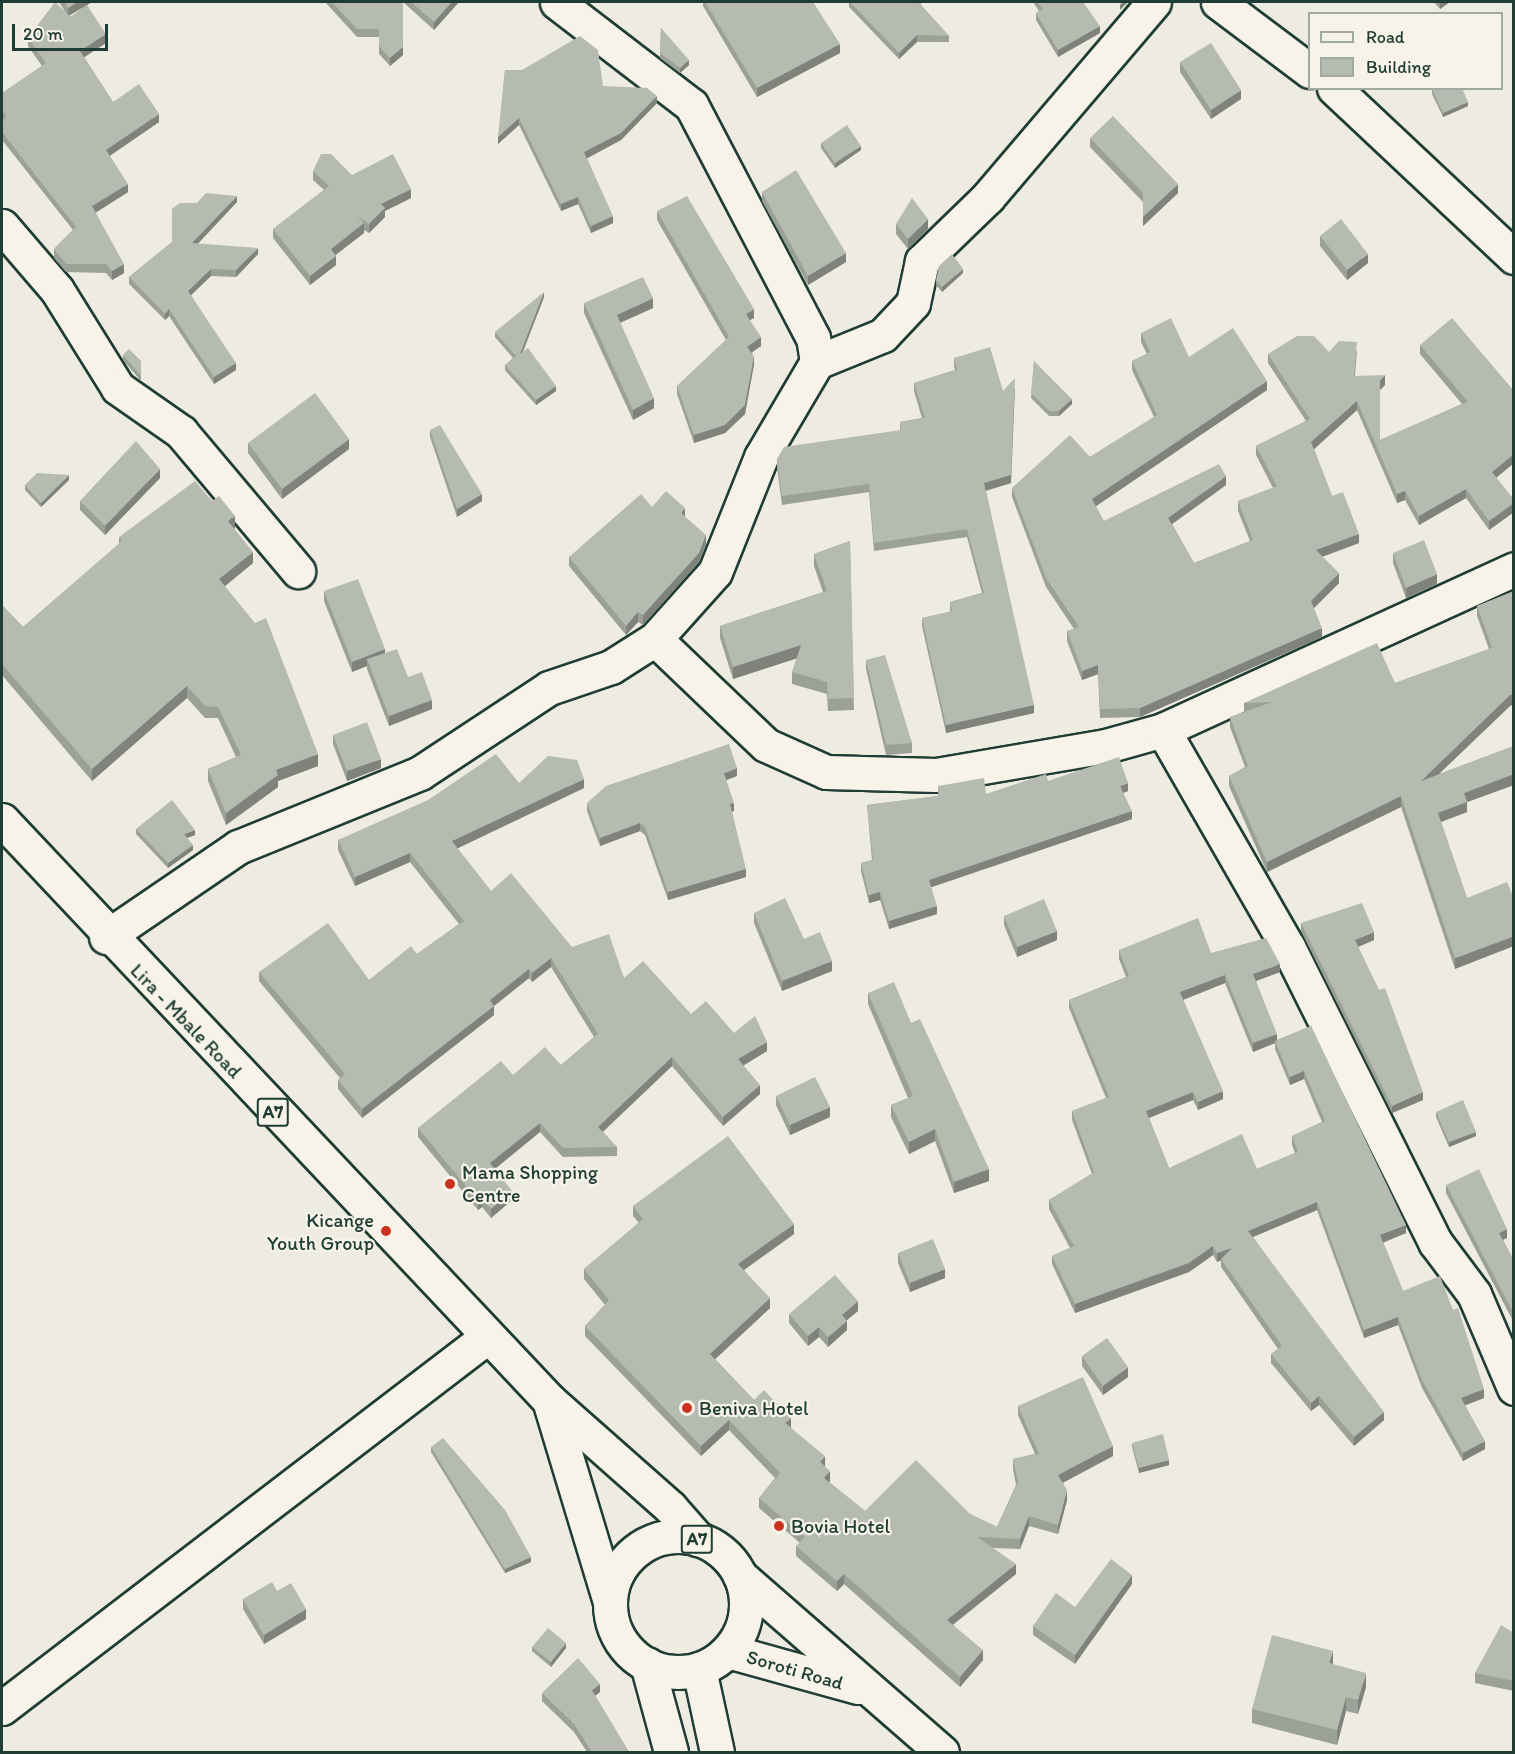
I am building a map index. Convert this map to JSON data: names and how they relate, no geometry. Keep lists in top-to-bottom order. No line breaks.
{"streets":{"street":["Lira - Mbale Road","A7","Soroti Road"]},"crossings":[["Lira - Mbale Road","A7"],["A7","Soroti Road"]],"places":["Mama Shopping Centre","Kicange Youth Group","Beniva Hotel","Bovia Hotel"],"legend":["Road","Building"],"scale_bar":"20 m"}
